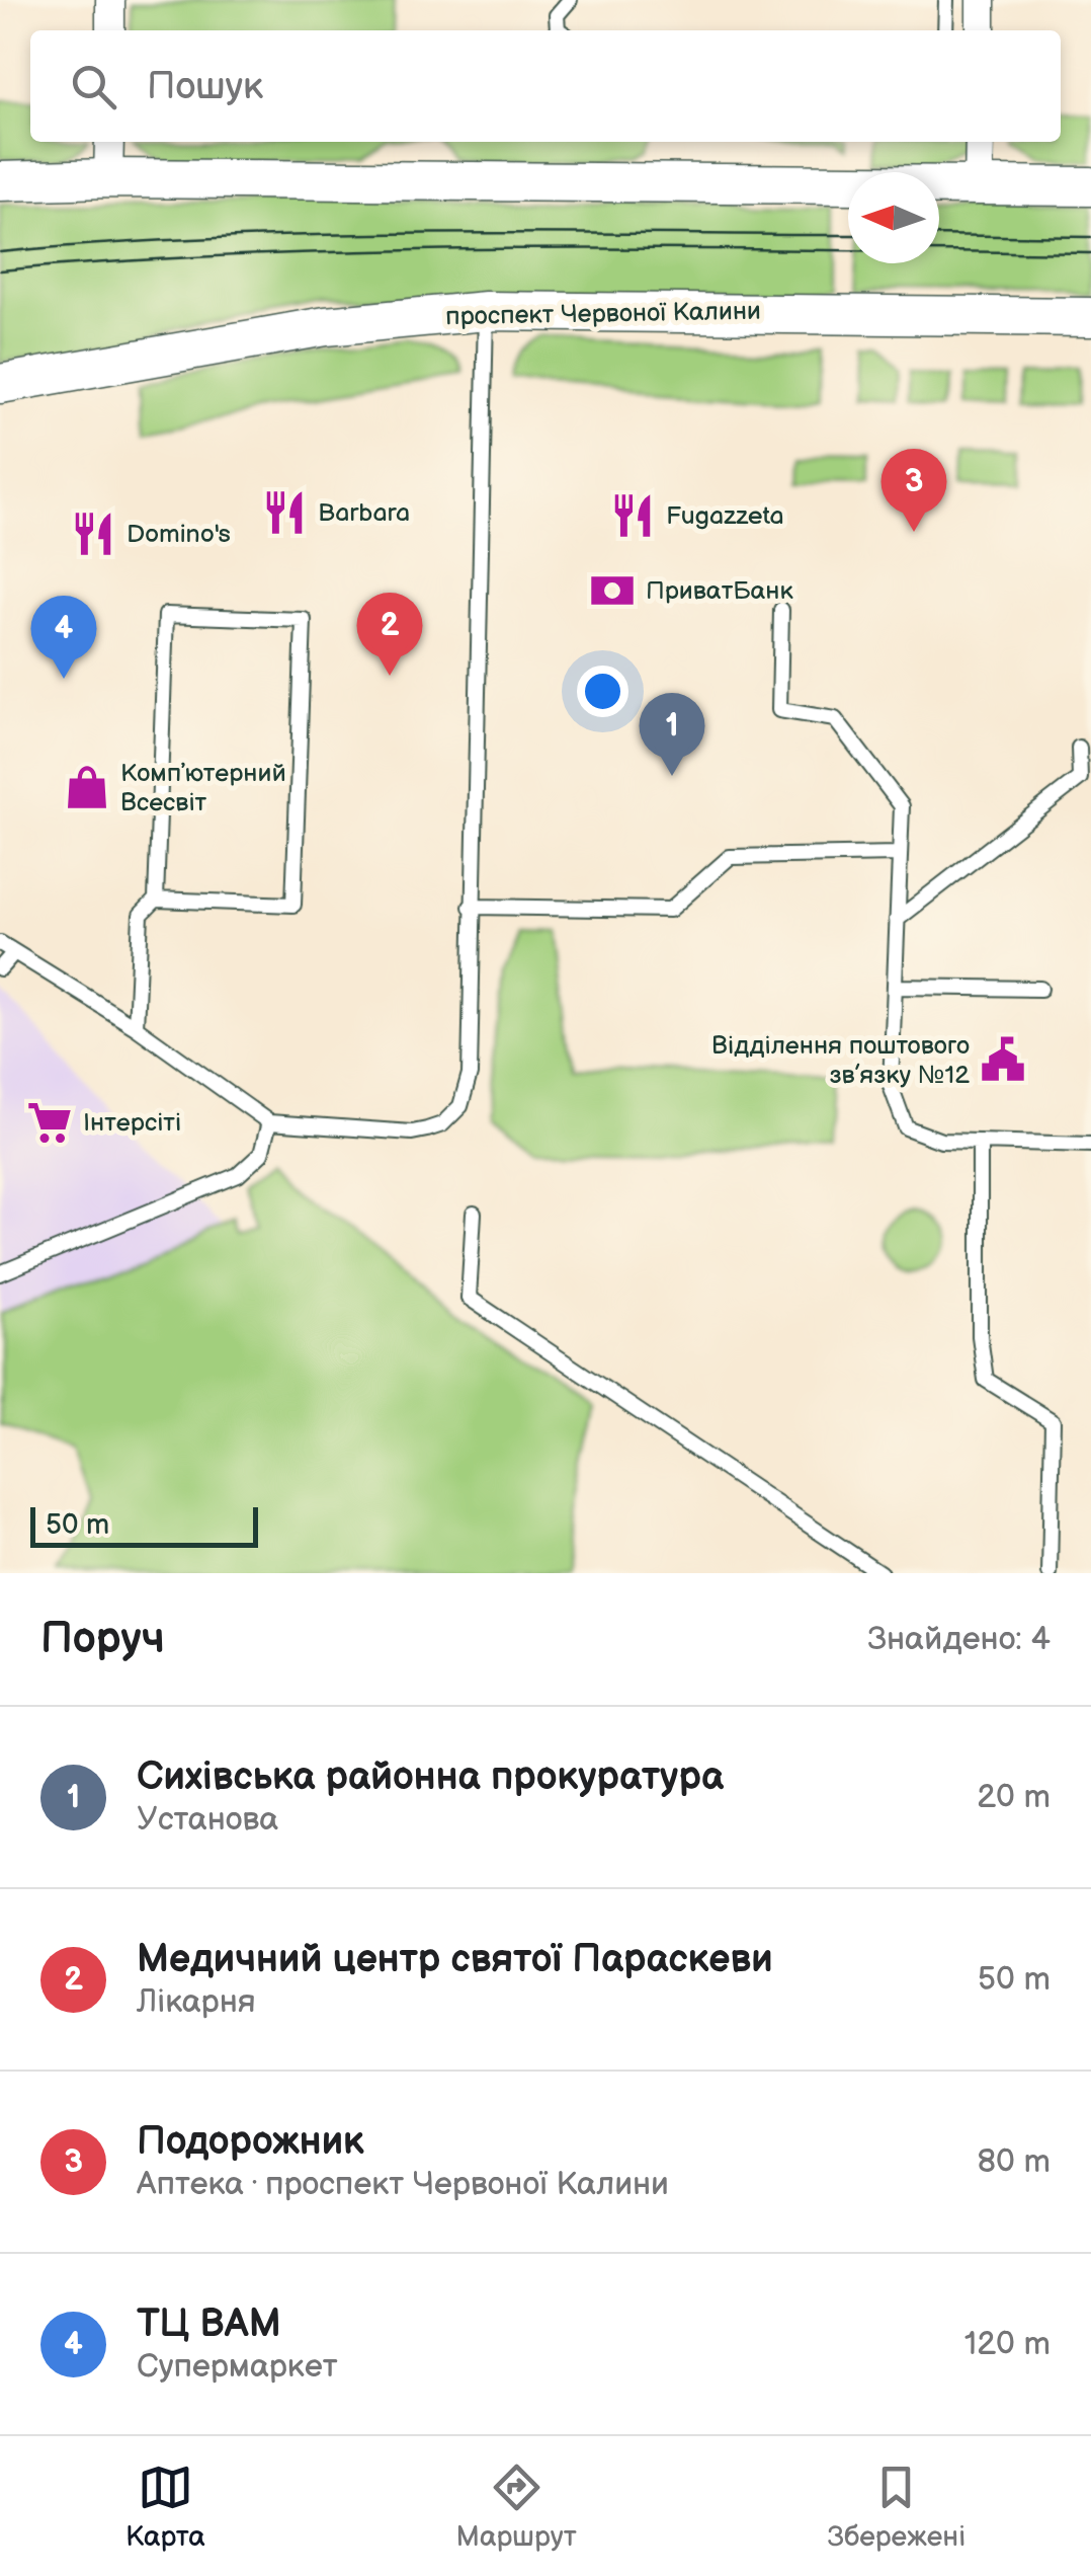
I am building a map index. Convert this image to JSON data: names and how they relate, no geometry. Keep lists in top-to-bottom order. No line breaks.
{"streets":{"main road":["проспект Червоної Калини"]},"places":{"restaurant":["Barbara","Fugazzeta","Domino's"],"bank":["ПриватБанк"],"shop":["Компʼютерний Всесвіт"],"public building":["Відділення поштового зв’язку №12"],"supermarket":["Інтерсіті"]},"scale_bar":"50 m","north":"left","page":{"search":"Пошук","pins":["3","2","4","1"],"scale":"50 m","heading":["Поруч","Знайдено: 4"],"list":[{"mark":"1","name":"Сихівська районна прокуратура","note":"Установа","value":"20 m"},{"mark":"2","name":"Медичний центр святої Параскеви","note":"Лікарня","value":"50 m"},{"mark":"3","name":"Подорожник","note":"Аптека · проспект Червоної Калини","value":"80 m"},{"mark":"4","name":"ТЦ ВАМ","note":"Супермаркет","value":"120 m"}],"nav":["Карта","Маршрут","Збережені"]}}
